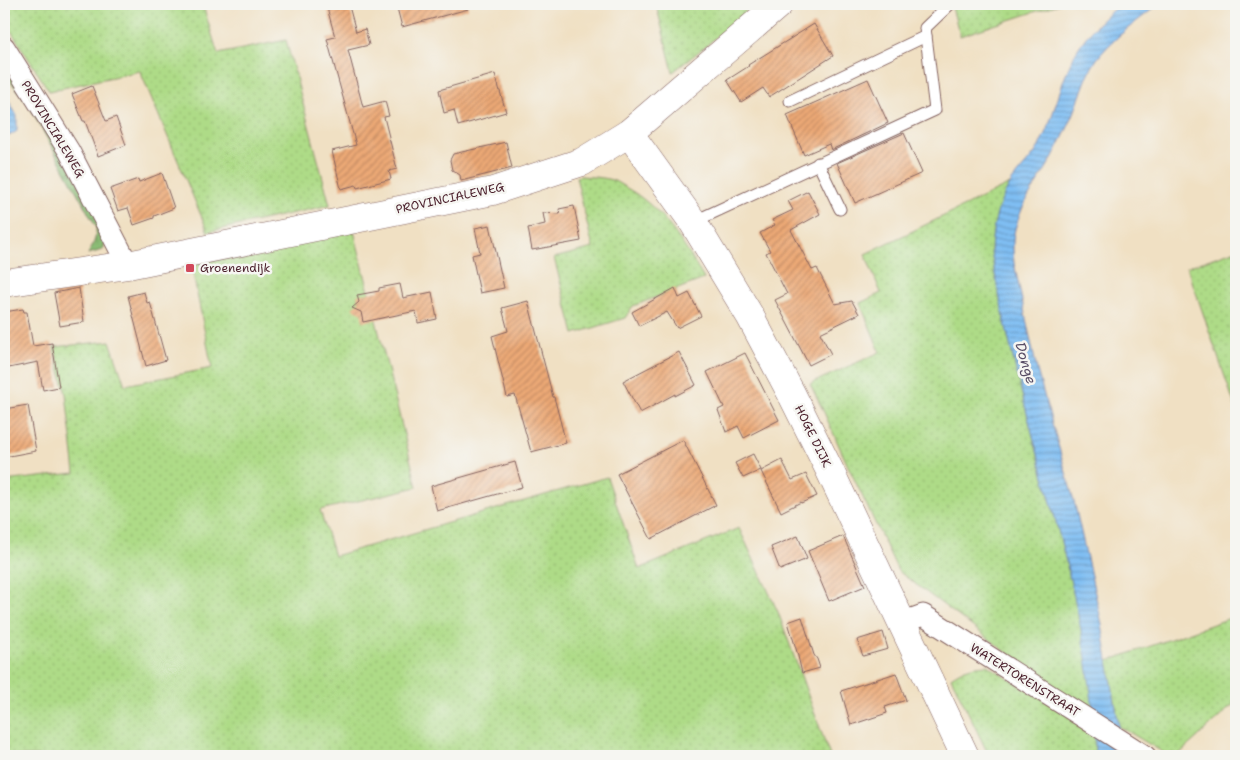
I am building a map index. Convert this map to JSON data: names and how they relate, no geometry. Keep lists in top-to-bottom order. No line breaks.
{"streets":{"street":["PROVINCIALEWEG","HOGE DIJK","WATERTORENSTRAAT"]},"crossings":[["PROVINCIALEWEG","HOGE DIJK"],["HOGE DIJK","WATERTORENSTRAAT"]],"water":["Donge"],"places":{"transit":["Groenendijk"]}}
